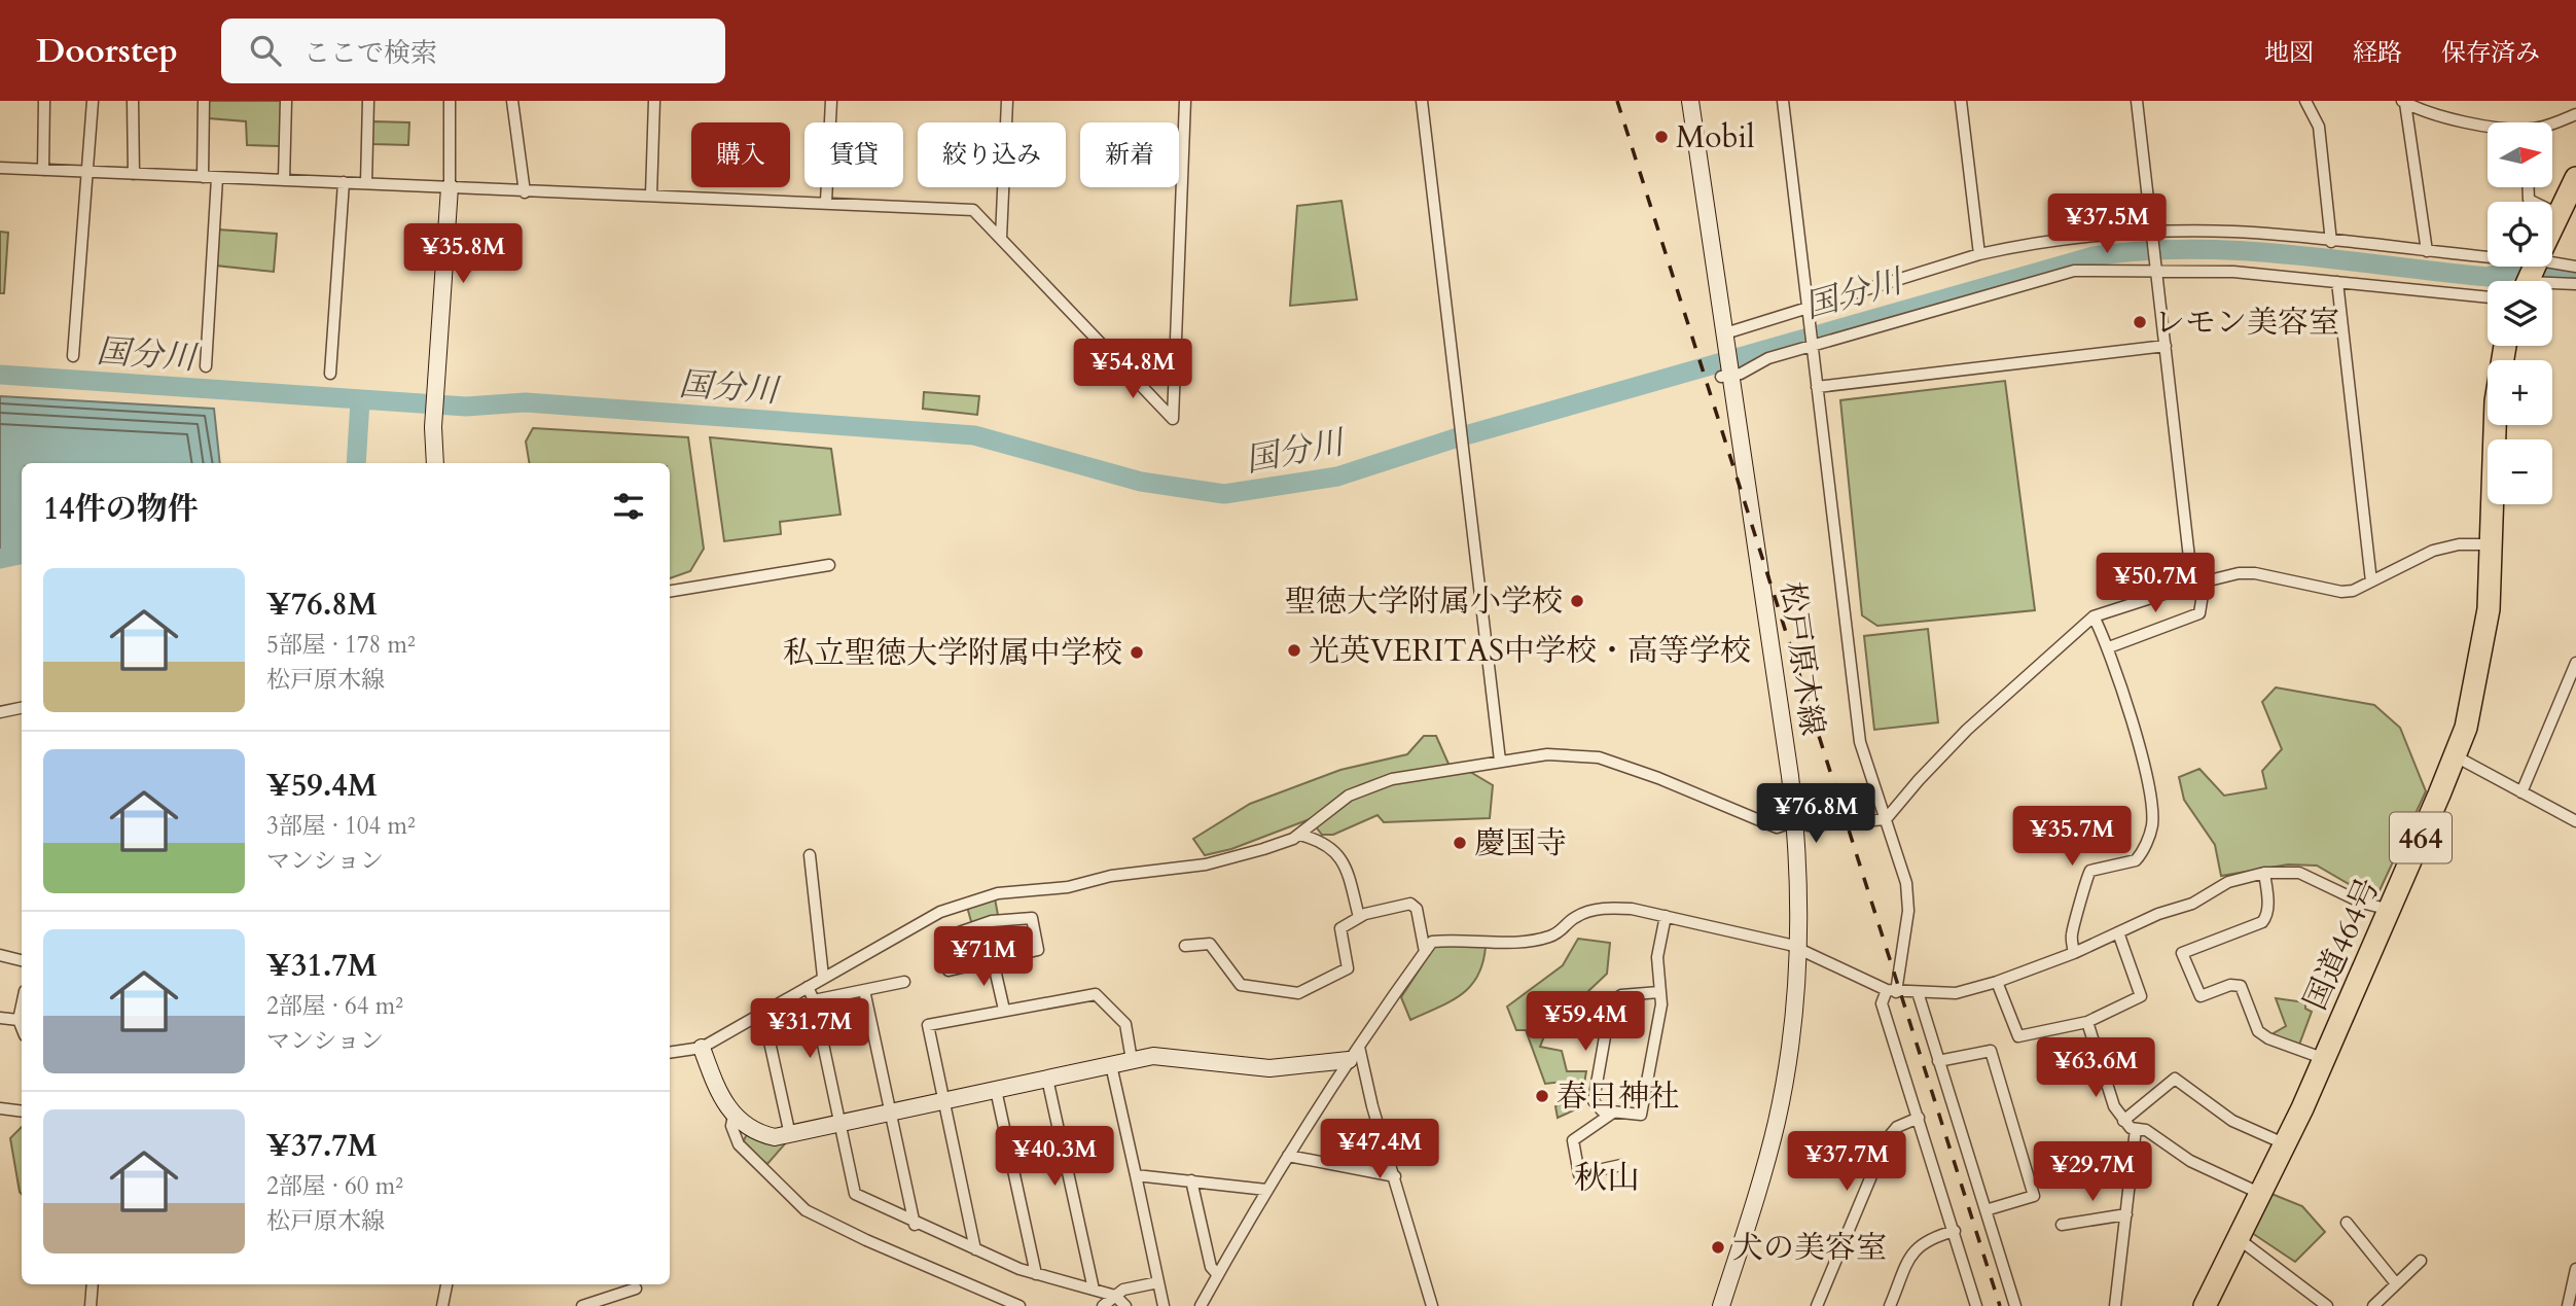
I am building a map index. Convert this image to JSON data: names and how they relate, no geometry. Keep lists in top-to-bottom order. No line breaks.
{"streets":{"highway":["464","国道464号"],"main road":["松戸原木線"]},"districts":["秋山"],"water":["国分川"],"places":["Mobil","レモン美容室","聖徳大学附属小学校","光英VERITAS中学校・高等学校","私立聖徳大学附属中学校","慶国寺","春日神社","犬の美容室"],"north":"right","page":{"header":"Doorstep","search":"ここで検索","nav":["地図","経路","保存済み"],"map_buttons":["+","−"],"chip":["購入","賃貸","絞り込み","新着"],"price":["¥37.5M","¥35.8M","¥54.8M","¥50.7M","¥76.8M","¥35.7M","¥71M","¥59.4M","¥31.7M","¥63.6M","¥47.4M","¥40.3M","¥37.7M","¥29.7M"],"heading":"14件の物件","list":[{"name":"¥76.8M","note":"5部屋 · 178 m² · 松戸原木線"},{"name":"¥59.4M","note":"3部屋 · 104 m² · マンション"},{"name":"¥31.7M","note":"2部屋 · 64 m² · マンション"},{"name":"¥37.7M","note":"2部屋 · 60 m² · 松戸原木線"}]}}
